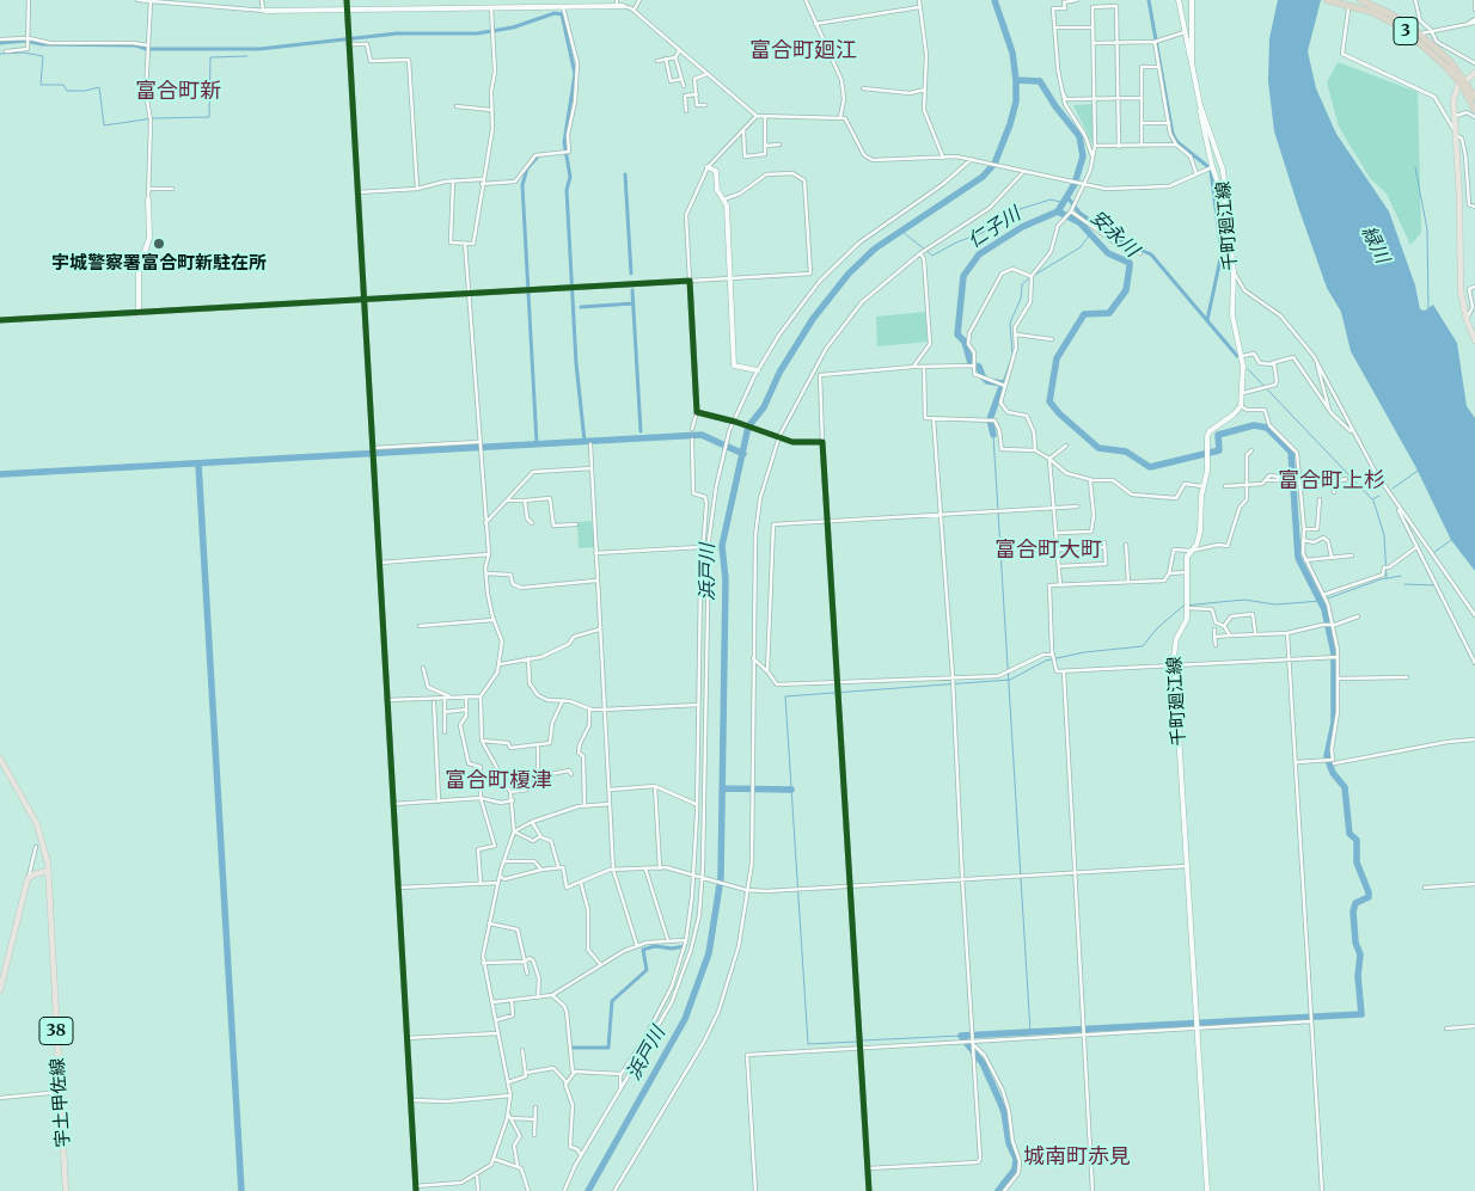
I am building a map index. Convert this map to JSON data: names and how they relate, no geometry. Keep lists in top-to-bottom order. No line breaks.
{"streets":{"highway":["3"],"main road":["38","宇土甲佐線"],"street":["千町廻江線"]},"districts":["富合町廻江","富合町新","富合町上杉","富合町大町","富合町榎津","城南町赤見"],"water":["仁子川","安永川","緑川","浜戸川"],"places":["宇城警察署富合町新駐在所"]}
